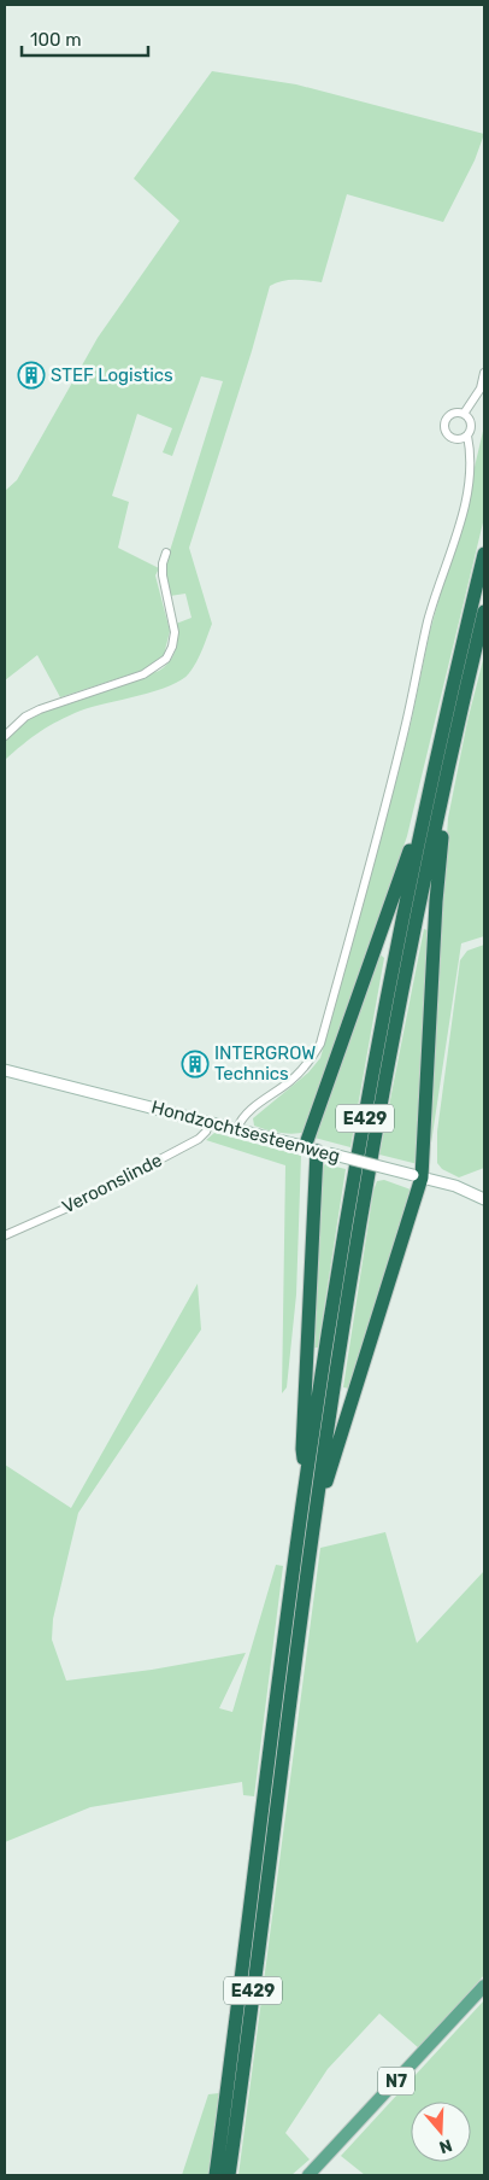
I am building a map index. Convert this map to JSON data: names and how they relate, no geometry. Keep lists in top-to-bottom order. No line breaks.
{"streets":{"highway":["E429"],"main road":["Hondzochtsesteenweg","N7"],"street":["Veroonslinde"]},"crossings":[["Hondzochtsesteenweg","Veroonslinde"]],"places":{"building":["STEF Logistics","INTERGROW Technics"]},"scale_bar":"100 m","north":"bottom"}
